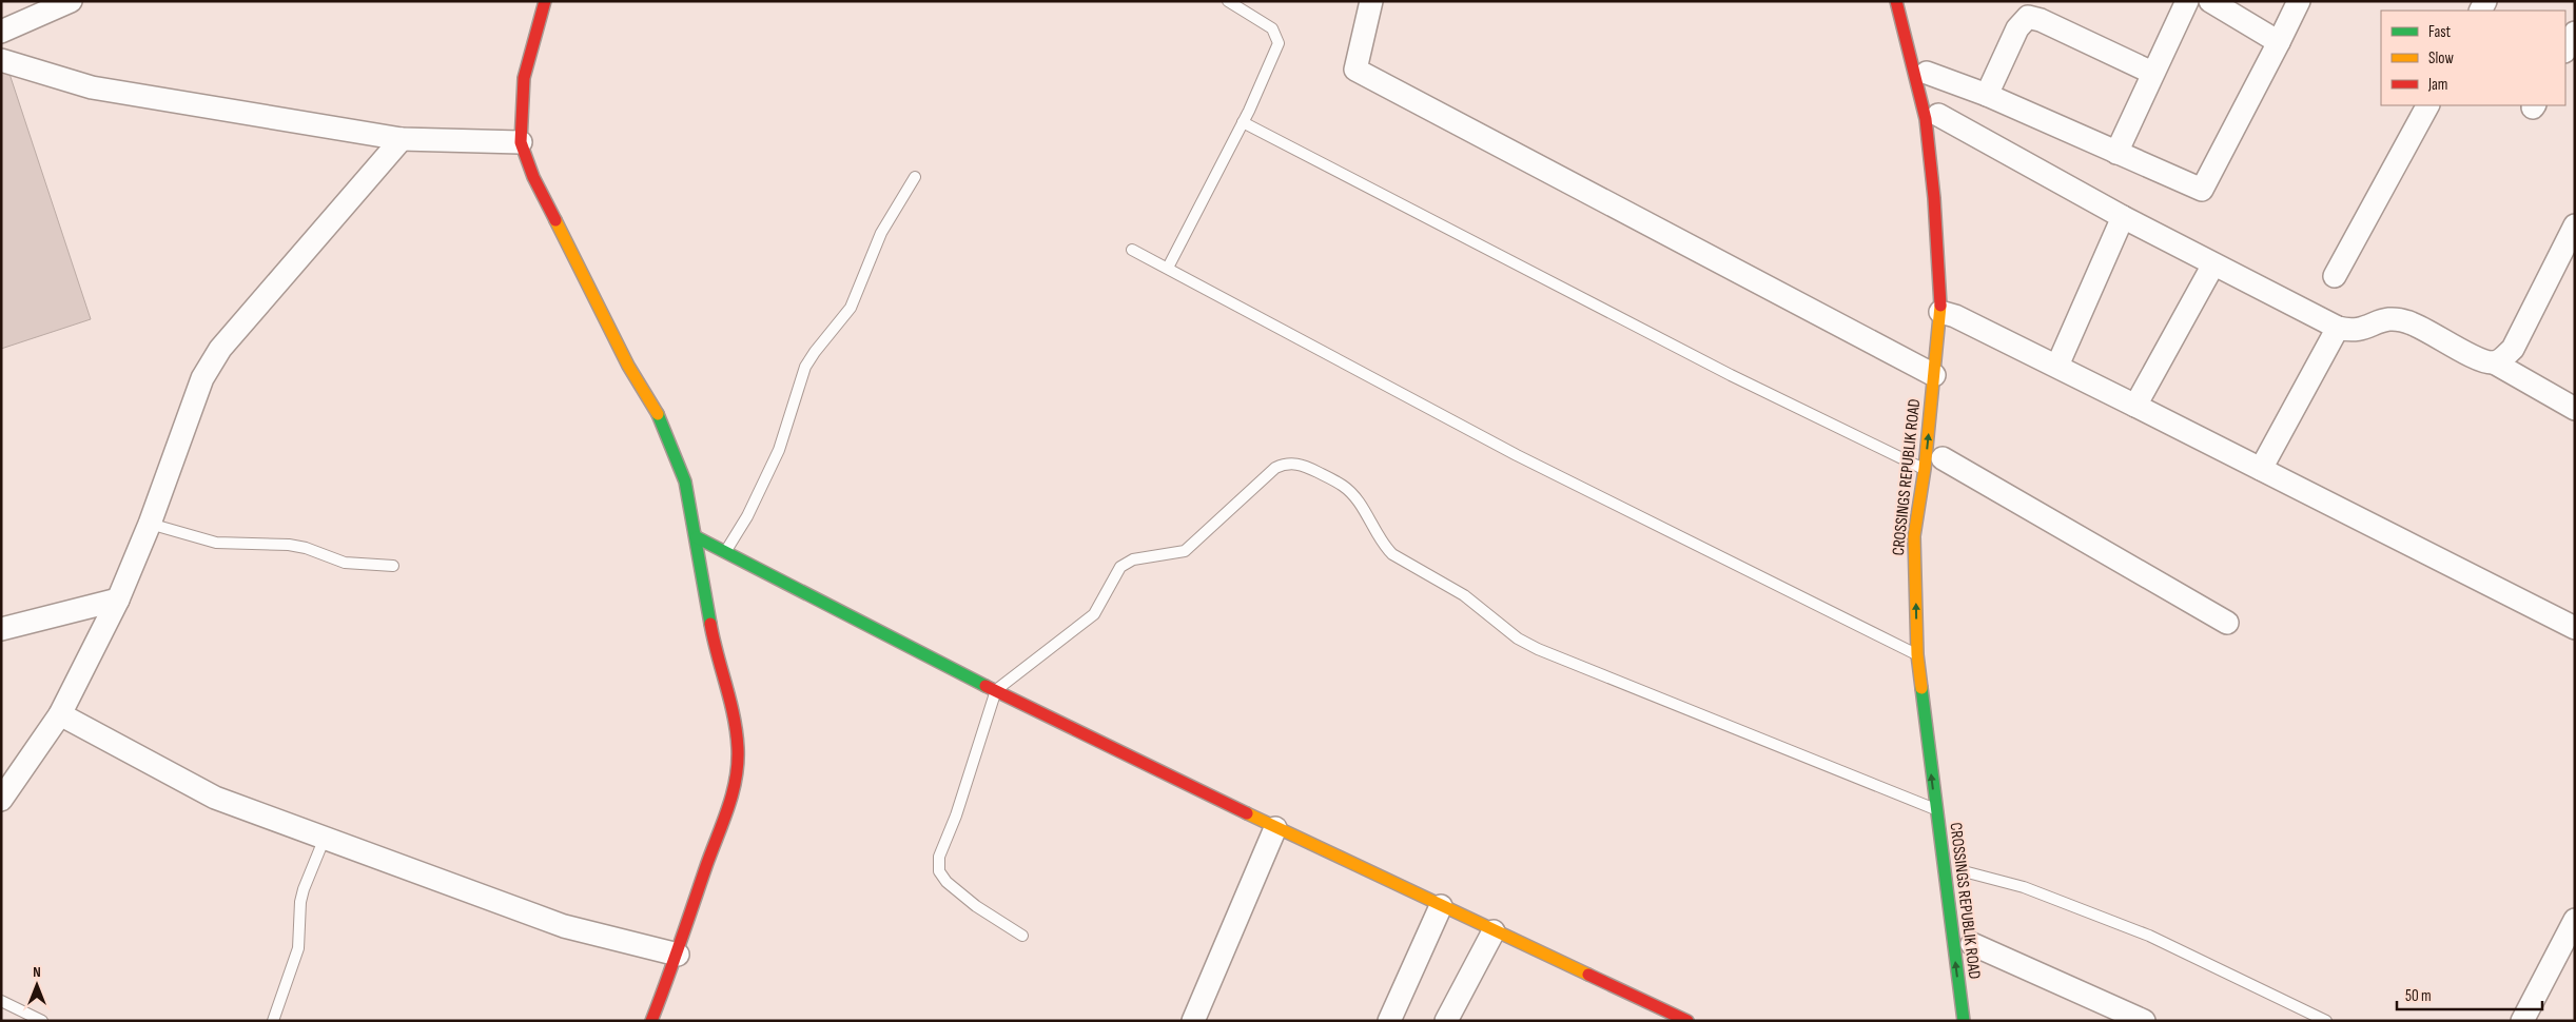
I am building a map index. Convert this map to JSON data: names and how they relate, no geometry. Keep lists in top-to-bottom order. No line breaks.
{"streets":{"street":["CROSSINGS REPUBLIK ROAD"]},"one_way":["CROSSINGS REPUBLIK ROAD"],"legend":["Fast","Slow","Jam"],"scale_bar":"50 m","north":"top"}
